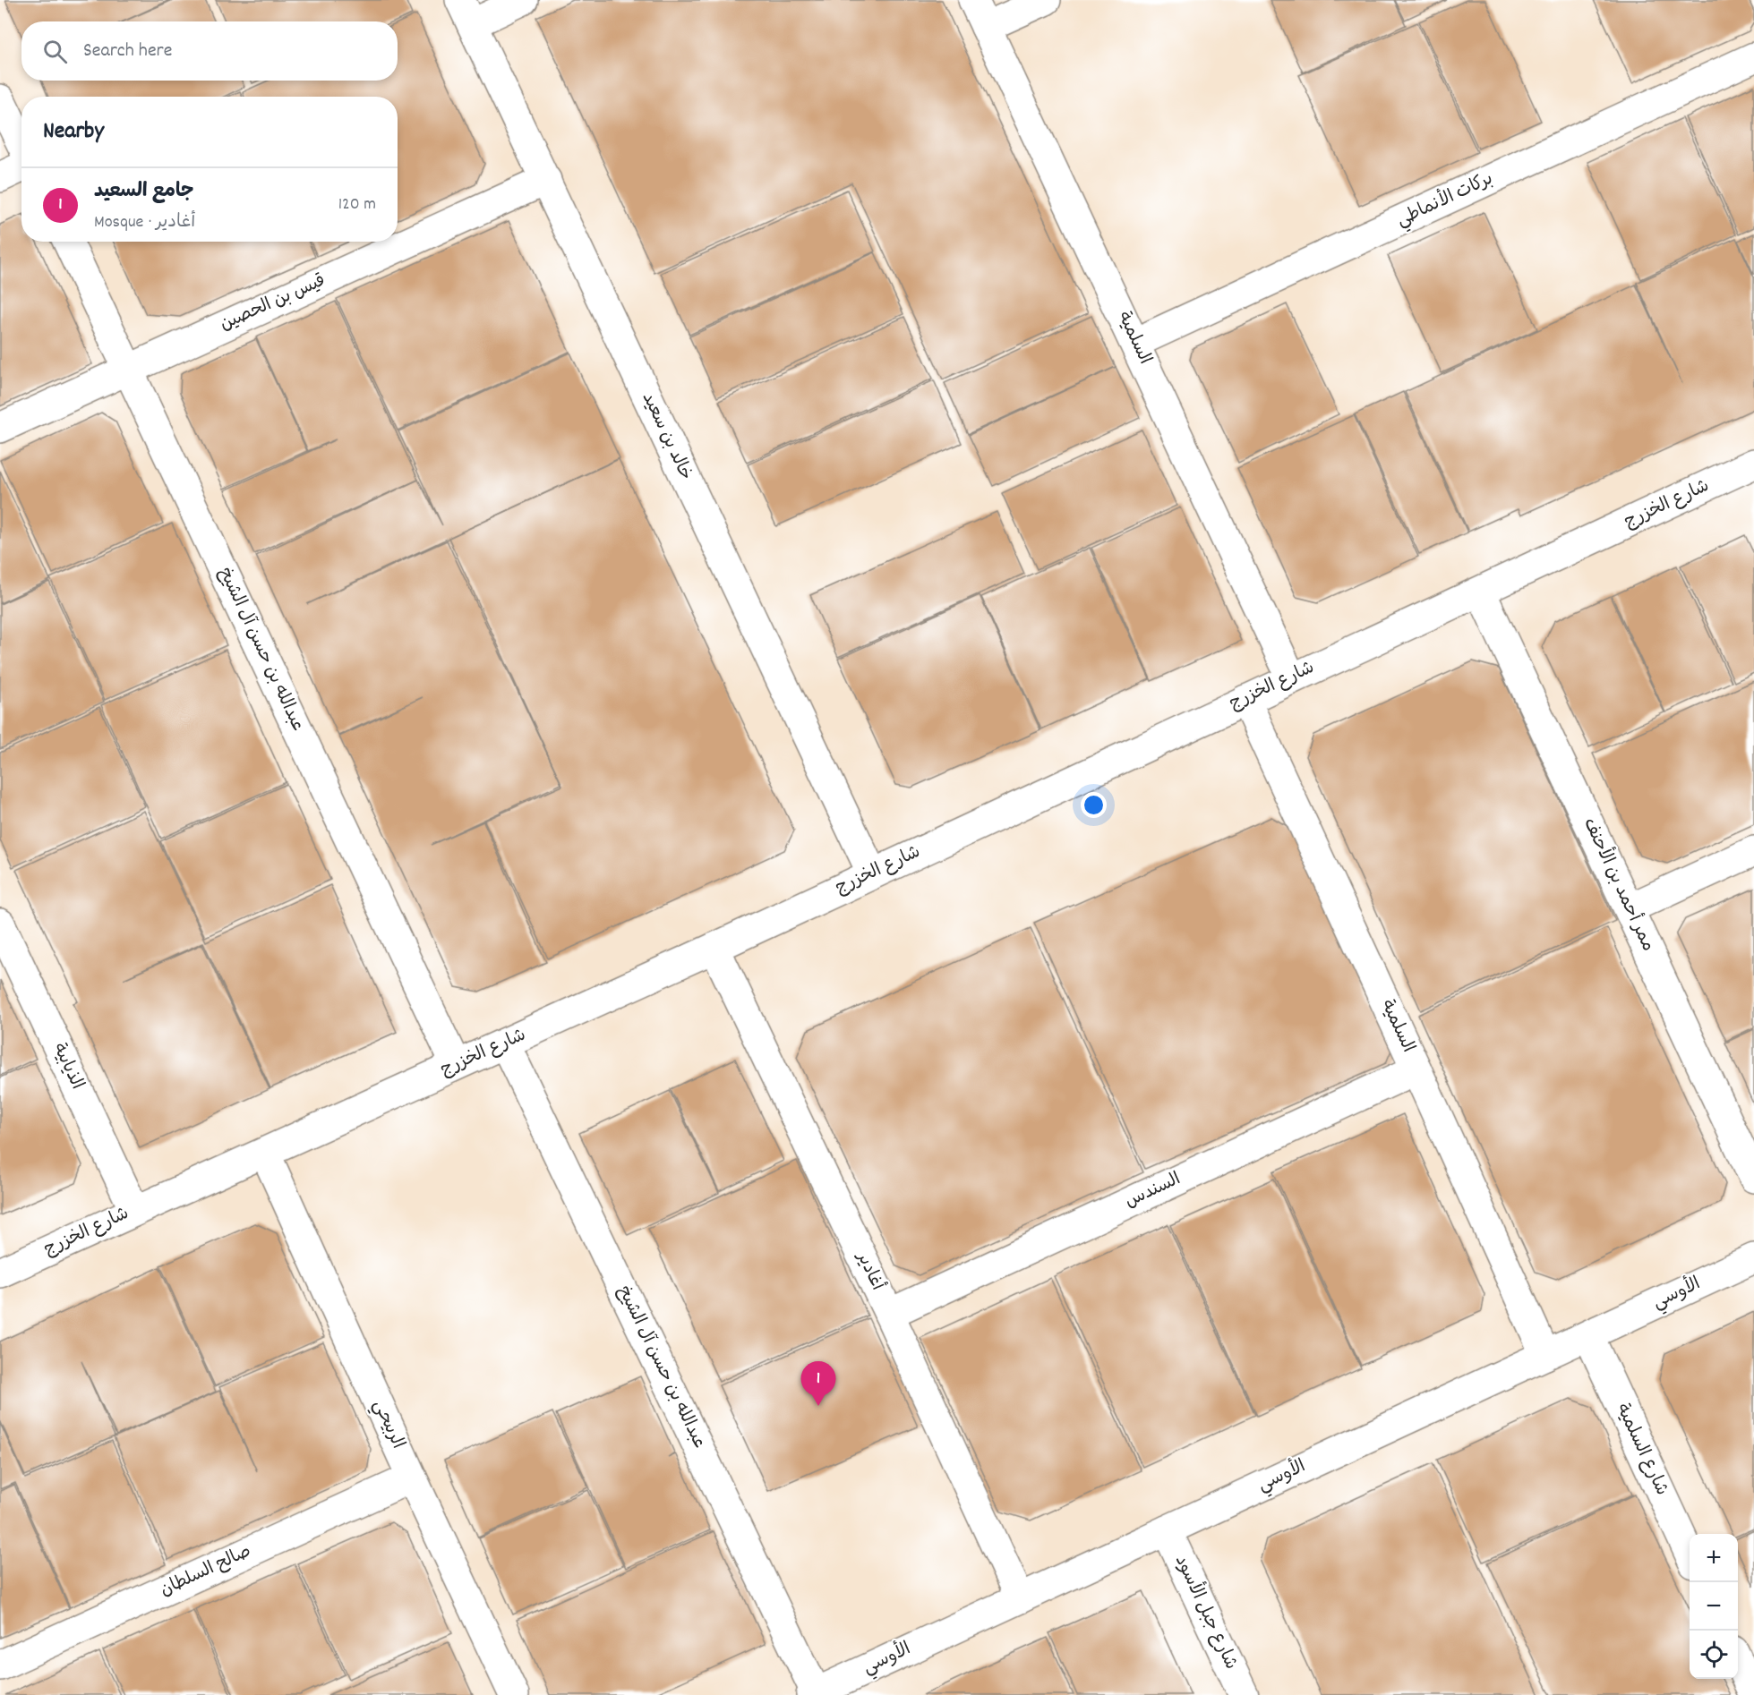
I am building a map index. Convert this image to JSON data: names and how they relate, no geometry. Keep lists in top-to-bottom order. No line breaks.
{"streets":{"street":["بركات الأنماطي","قيس بن الحصين","السلمية","خالد بن سعيد","شارع الخزرج","عبدالله بن حسن آل الشيخ","ممر أحمد بن الأحنف","الذيابية","السندس","أغادير","الأوسي","الربيحي","شارع السلمية","صالح السلطان","شارع جبل الأسود"]},"crossings":[["بركات الأنماطي","السلمية"],["قيس بن الحصين","خالد بن سعيد"],["قيس بن الحصين","عبدالله بن حسن آل الشيخ"],["السلمية","شارع الخزرج"],["السلمية","السندس"],["السلمية","الأوسي"],["خالد بن سعيد","شارع الخزرج"],["شارع الخزرج","عبدالله بن حسن آل الشيخ"],["شارع الخزرج","ممر أحمد بن الأحنف"],["شارع الخزرج","الذيابية"],["شارع الخزرج","أغادير"],["شارع الخزرج","الربيحي"],["عبدالله بن حسن آل الشيخ","الأوسي"],["السندس","أغادير"],["أغادير","الأوسي"],["الأوسي","شارع السلمية"],["الأوسي","شارع جبل الأسود"],["الربيحي","صالح السلطان"]],"page":{"search":"Search here","heading":"Nearby","list":[{"mark":"1","name":"جامع السعيد","note":"Mosque · أغادير","value":"120 m"}],"pins":"1","map_buttons":["+","−"]}}
